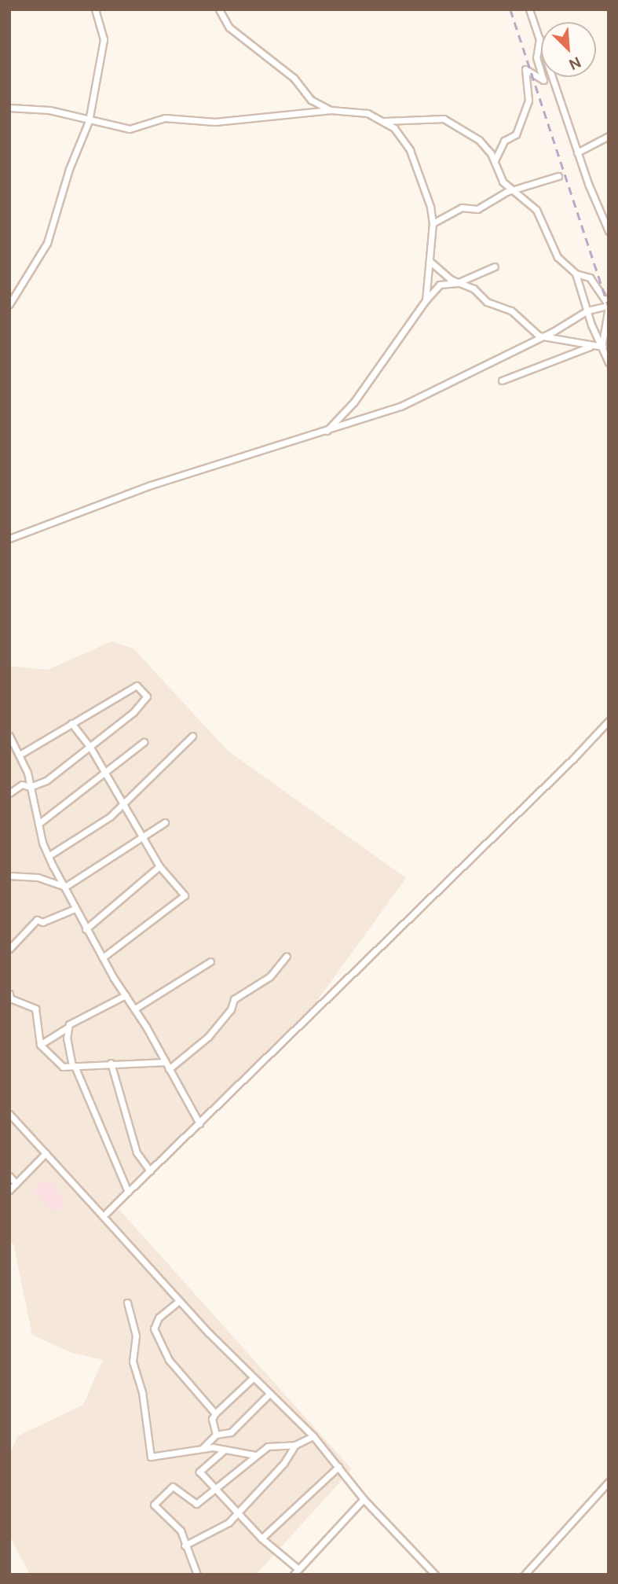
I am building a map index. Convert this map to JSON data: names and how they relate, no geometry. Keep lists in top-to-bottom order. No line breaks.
{"north":"bottom right"}
